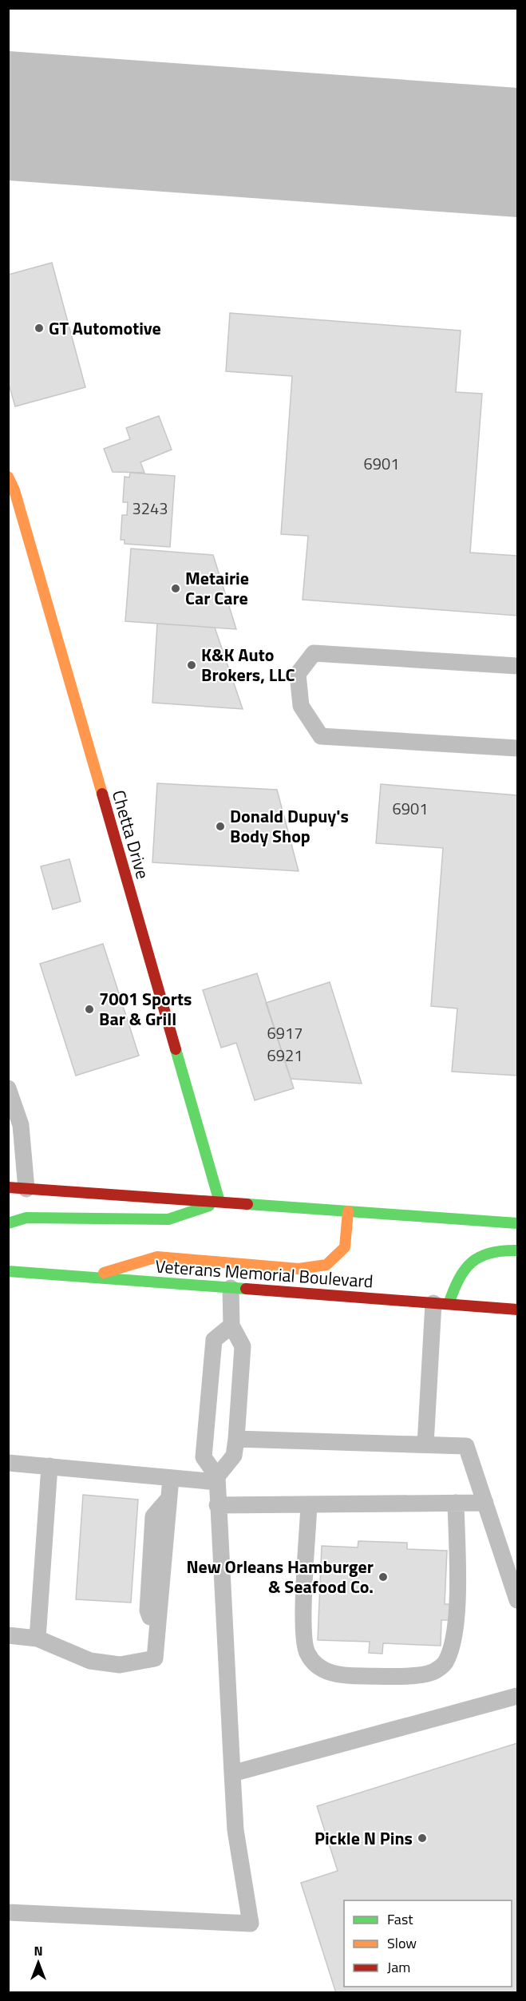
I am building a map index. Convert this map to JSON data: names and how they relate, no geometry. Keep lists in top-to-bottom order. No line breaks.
{"streets":{"main road":["Chetta Drive","Veterans Memorial Boulevard"]},"places":["GT Automotive","Metairie Car Care","K&K Auto Brokers, LLC","Donald Dupuy's Body Shop","7001 Sports Bar & Grill","New Orleans Hamburger & Seafood Co.","Pickle N Pins"],"house_numbers":["6901","3243","6901","6917","6921"],"legend":["Fast","Slow","Jam"],"north":"top"}
